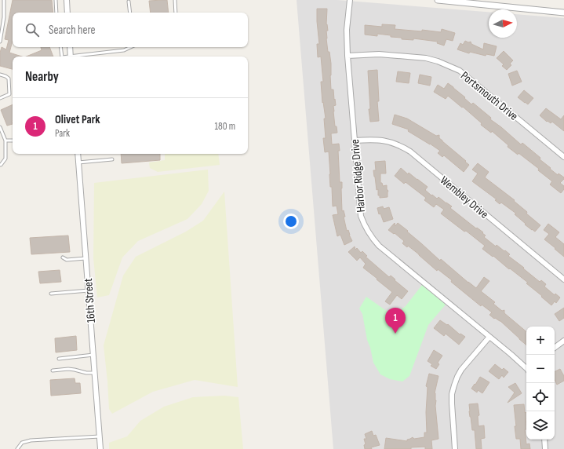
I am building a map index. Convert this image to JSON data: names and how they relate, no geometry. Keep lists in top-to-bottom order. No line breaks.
{"streets":{"street":["Portsmouth Drive","Harbor Ridge Drive","Wembley Drive","16th Street"]},"crossings":[["Portsmouth Drive","Harbor Ridge Drive"],["Harbor Ridge Drive","Wembley Drive"]],"north":"right","page":{"search":"Search here","heading":"Nearby","list":[{"mark":"1","name":"Olivet Park","note":"Park","value":"180 m"}],"pins":"1","map_buttons":["+","−"]}}
